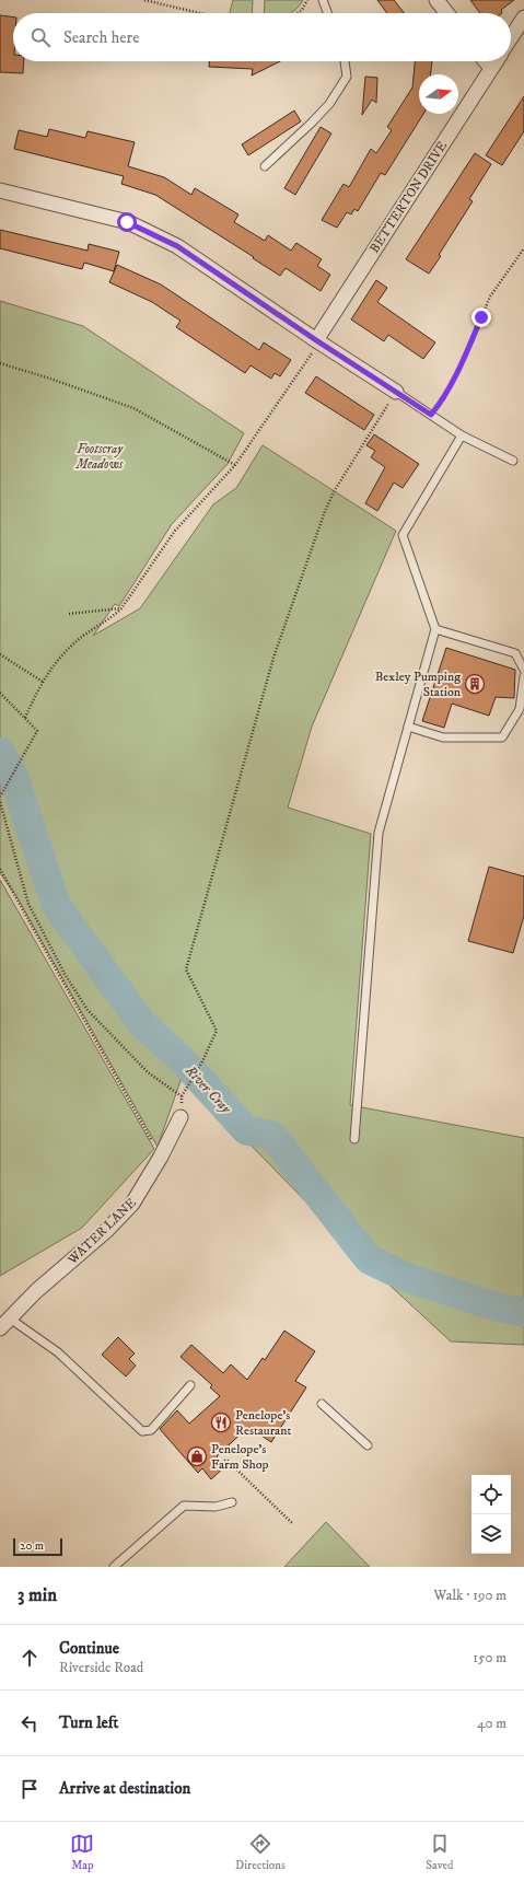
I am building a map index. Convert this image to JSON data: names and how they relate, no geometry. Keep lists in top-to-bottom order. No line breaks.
{"streets":{"street":["BETTERTON DRIVE","WATER LANE"]},"water":["River Cray"],"parks":["Footscray Meadows"],"places":{"building":["Bexley Pumping Station"],"restaurant":["Penelope's Restaurant"],"shop":["Penelope's Farm Shop"]},"scale_bar":"20 m","north":"right","page":{"search":"Search here","scale":"20 m","heading":["3 min","Walk · 190 m"],"list":[["Continue","Riverside Road","150 m"],["Turn left","40 m"],"Arrive at destination"],"nav":["Map","Directions","Saved"]}}
